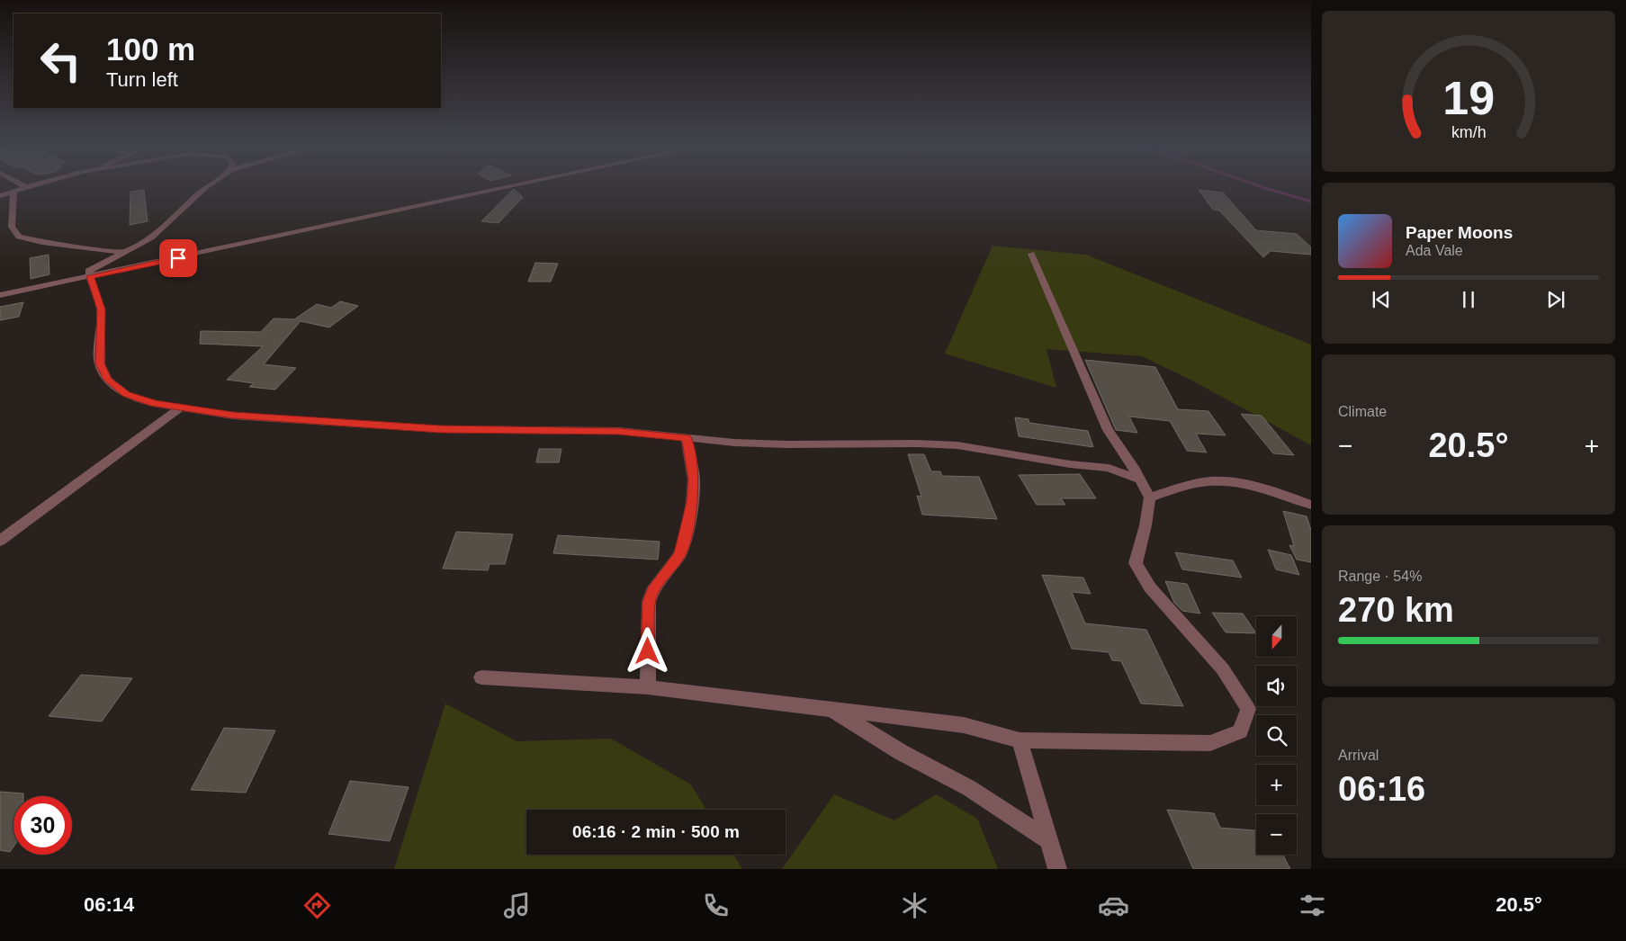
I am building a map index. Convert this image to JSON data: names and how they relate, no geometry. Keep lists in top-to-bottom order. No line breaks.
{"north":"bottom","page":{"turn":["100 m","Turn left"],"song":["Paper Moons","Ada Vale"],"tile":["Climate",["Range · 54%","270 km"],["Arrival","06:16"]],"heat":["−","20.5°","+"],"map_buttons":["+","−"],"limit":"30","trip":"06:16 · 2 min · 500 m","tabs":["06:14","20.5°"],"gauge":["19","km/h"]}}
